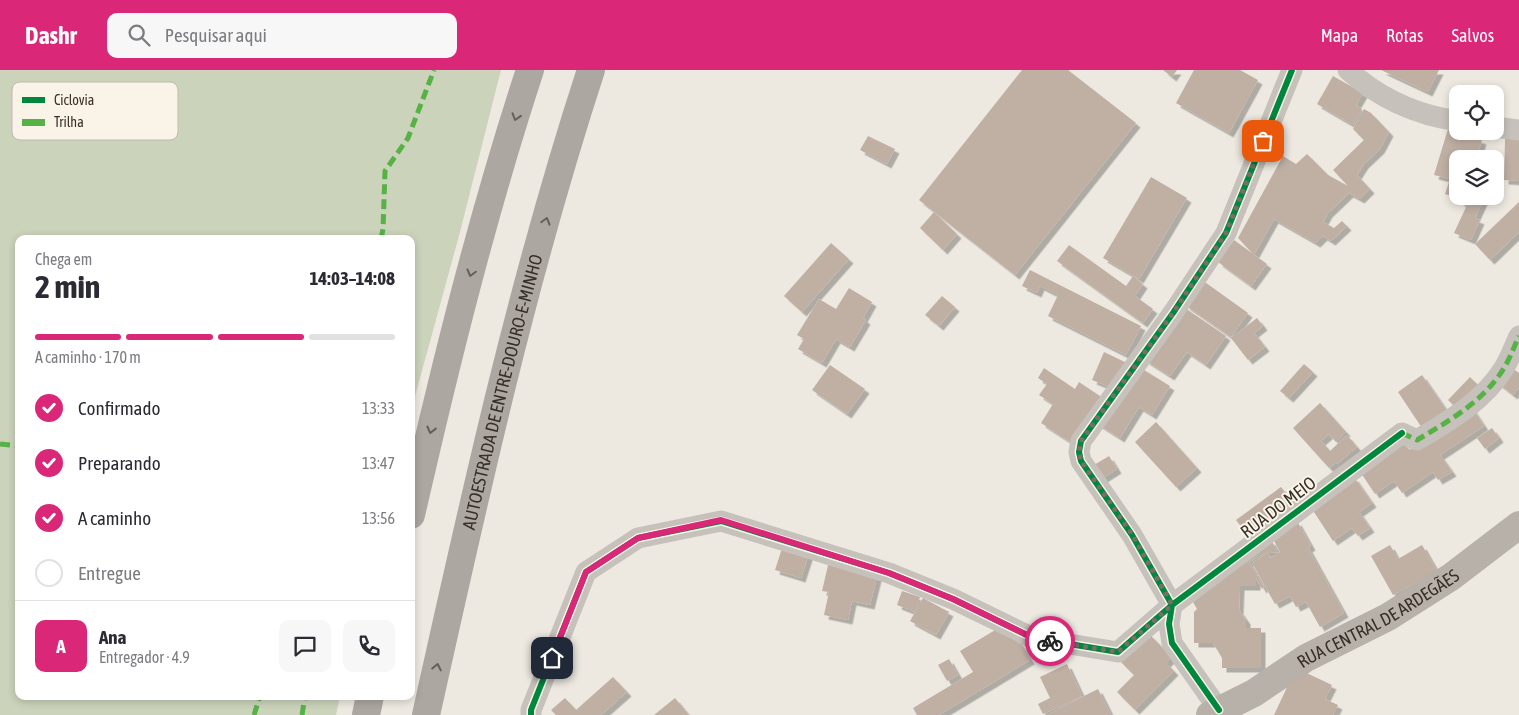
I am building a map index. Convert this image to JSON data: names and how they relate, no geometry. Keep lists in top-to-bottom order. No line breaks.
{"streets":{"highway":["AUTOESTRADA DE ENTRE-DOURO-E-MINHO"],"street":["RUA DO MEIO","RUA CENTRAL DE ARDEGÃES"]},"legend":["Ciclovia","Trilha"],"page":{"header":"Dashr","search":"Pesquisar aqui","nav":["Mapa","Rotas","Salvos"],"heading":["2 min","Chega em","14:03–14:08"],"panel":["Ana","Entregador · 4.9"],"bar":"A caminho · 170 m","list":[["Confirmado","13:33"],["Preparando","13:47"],["A caminho","13:56"],"Entregue"],"round":"A"}}
